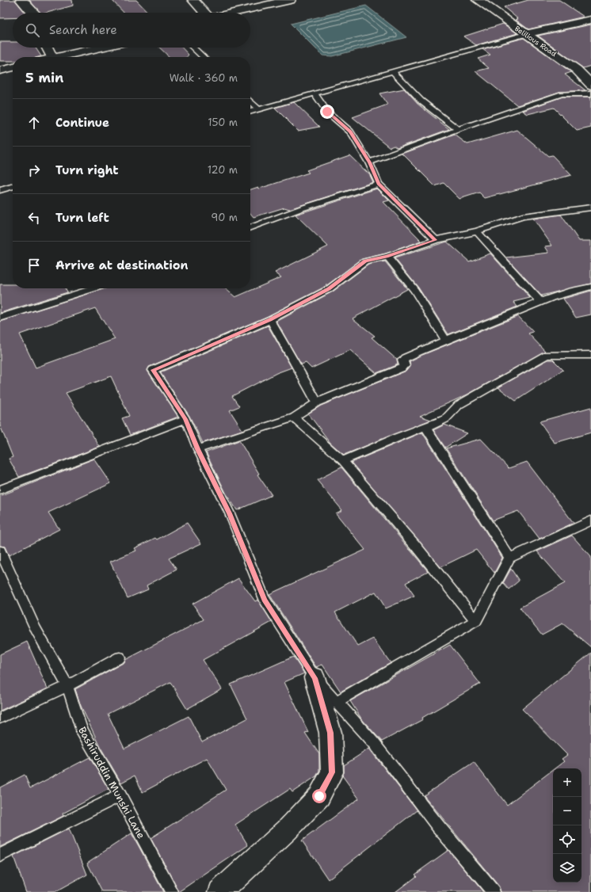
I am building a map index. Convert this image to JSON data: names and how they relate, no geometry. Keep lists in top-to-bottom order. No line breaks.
{"streets":{"street":["Belilious Road"],"lane":["Bashiruddin Munshi Lane"]},"page":{"search":"Search here","heading":["5 min","Walk · 360 m"],"list":[["Continue","150 m"],["Turn right","120 m"],["Turn left","90 m"],"Arrive at destination"],"map_buttons":["+","−"]}}
